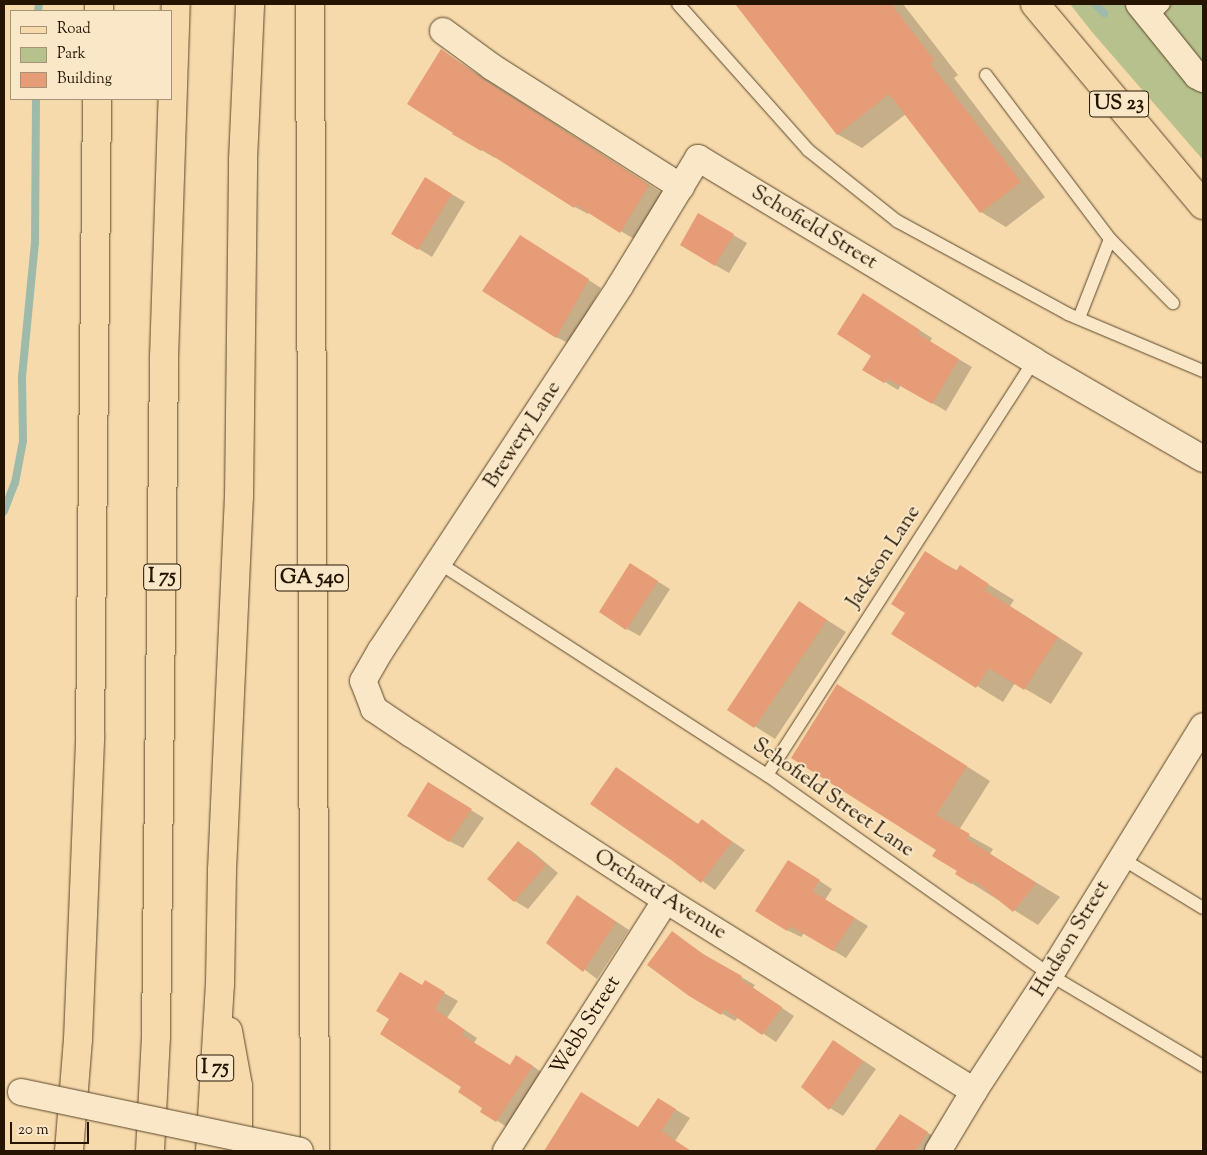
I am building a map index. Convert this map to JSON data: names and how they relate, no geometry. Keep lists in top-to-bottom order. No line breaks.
{"streets":{"main road":["US 23","I 75","GA 540"],"street":["Schofield Street","Brewery Lane","Orchard Avenue","Hudson Street","Webb Street"],"lane":["Jackson Lane","Schofield Street Lane"]},"crossings":[["Schofield Street","Brewery Lane"],["Schofield Street","Jackson Lane"],["Brewery Lane","Schofield Street Lane"],["Brewery Lane","Orchard Avenue"],["Jackson Lane","Schofield Street Lane"],["Schofield Street Lane","Hudson Street"],["Orchard Avenue","Hudson Street"],["Orchard Avenue","Webb Street"]],"legend":["Road","Park","Building"],"scale_bar":"20 m"}
